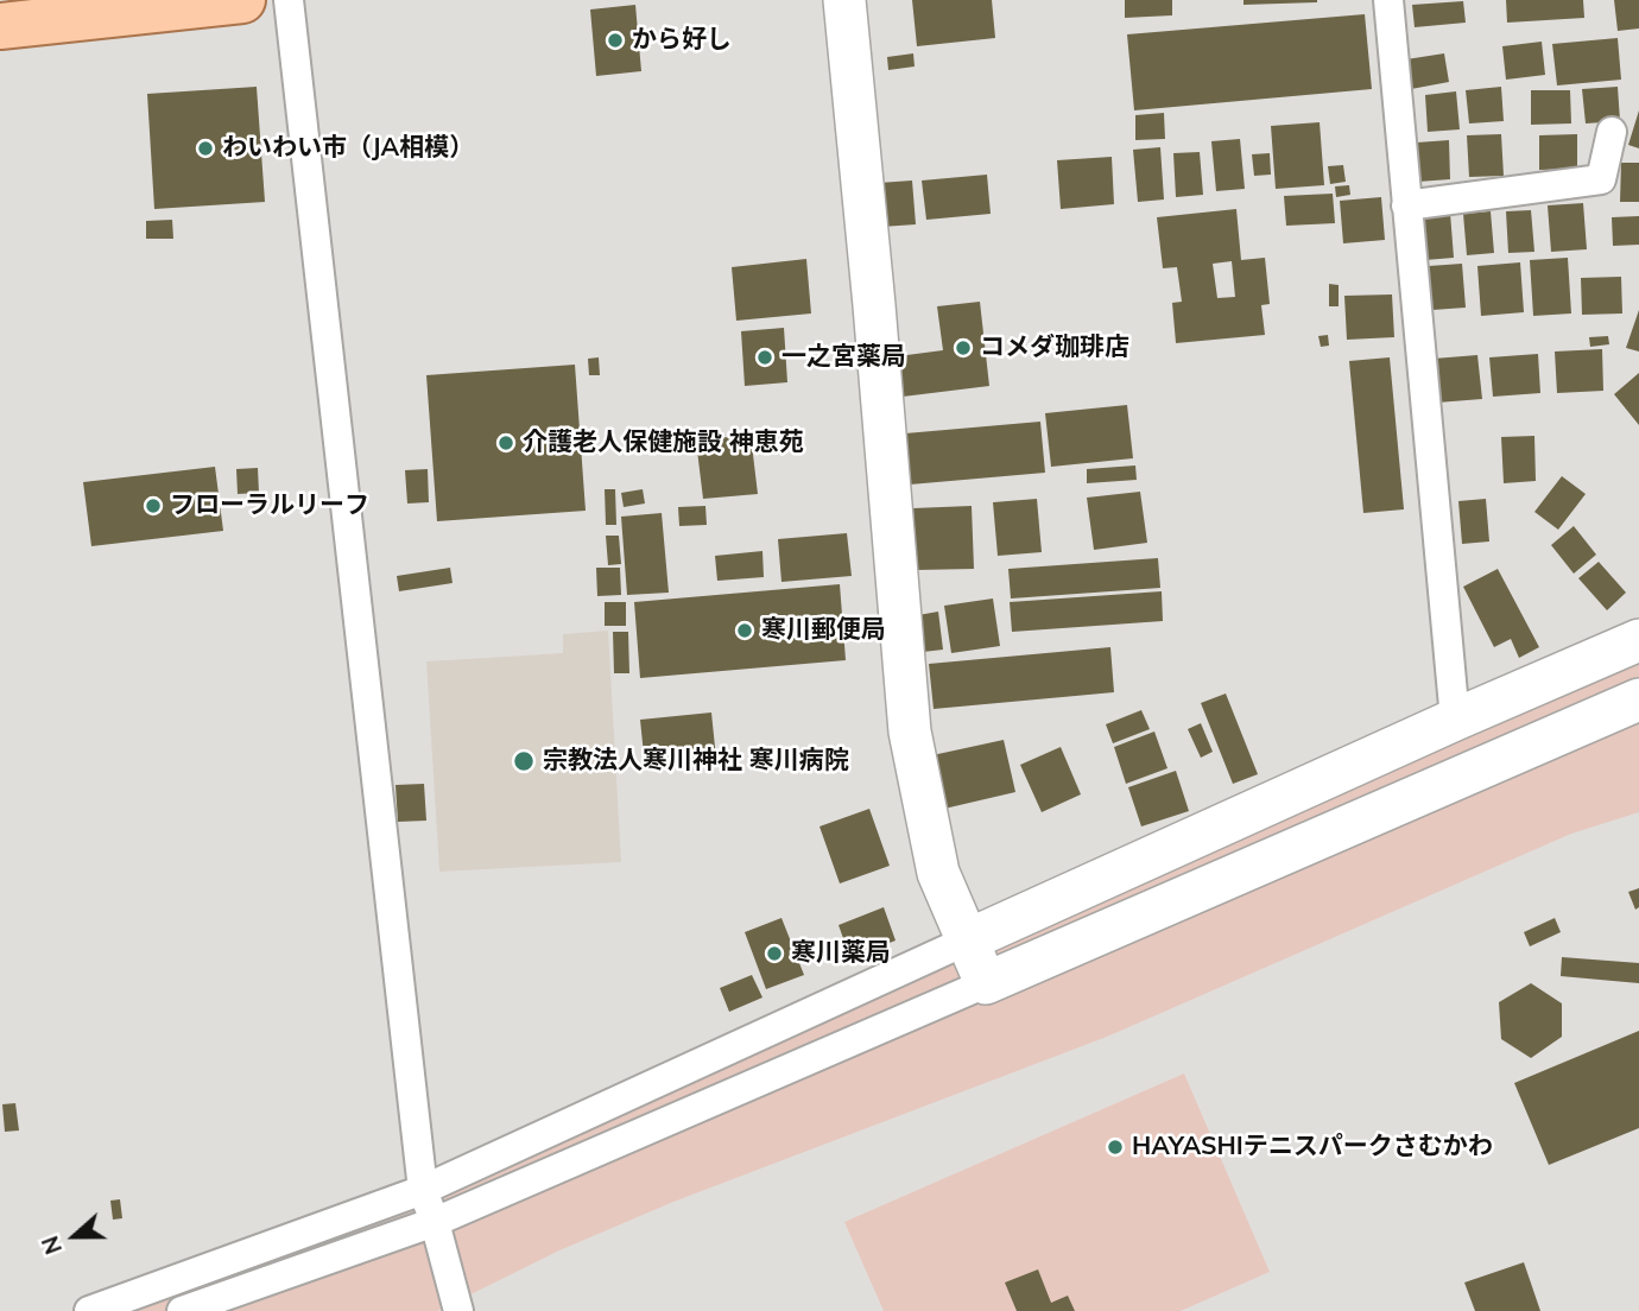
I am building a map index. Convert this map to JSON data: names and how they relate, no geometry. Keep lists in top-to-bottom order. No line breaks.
{"places":["から好し","わいわい市（JA相模）","コメダ珈琲店","一之宮薬局","介護老人保健施設 神恵苑","フローラルリーフ","寒川郵便局","宗教法人寒川神社 寒川病院","寒川薬局","HAYASHIテニスパークさむかわ"],"north":"left"}
